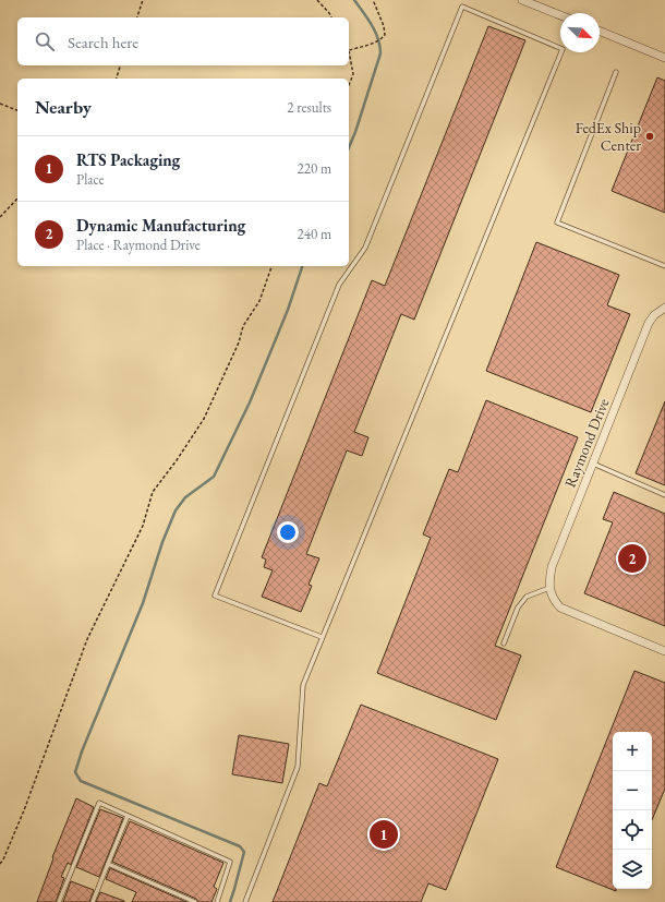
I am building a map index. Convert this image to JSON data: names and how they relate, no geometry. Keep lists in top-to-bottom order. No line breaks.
{"streets":{"street":["Raymond Drive"]},"places":["FedEx Ship Center"],"north":"bottom right","page":{"search":"Search here","heading":["Nearby","2 results"],"list":[{"mark":"1","name":"RTS Packaging","note":"Place","value":"220 m"},{"mark":"2","name":"Dynamic Manufacturing","note":"Place · Raymond Drive","value":"240 m"}],"pins":["2","1"],"map_buttons":["+","−"]}}
